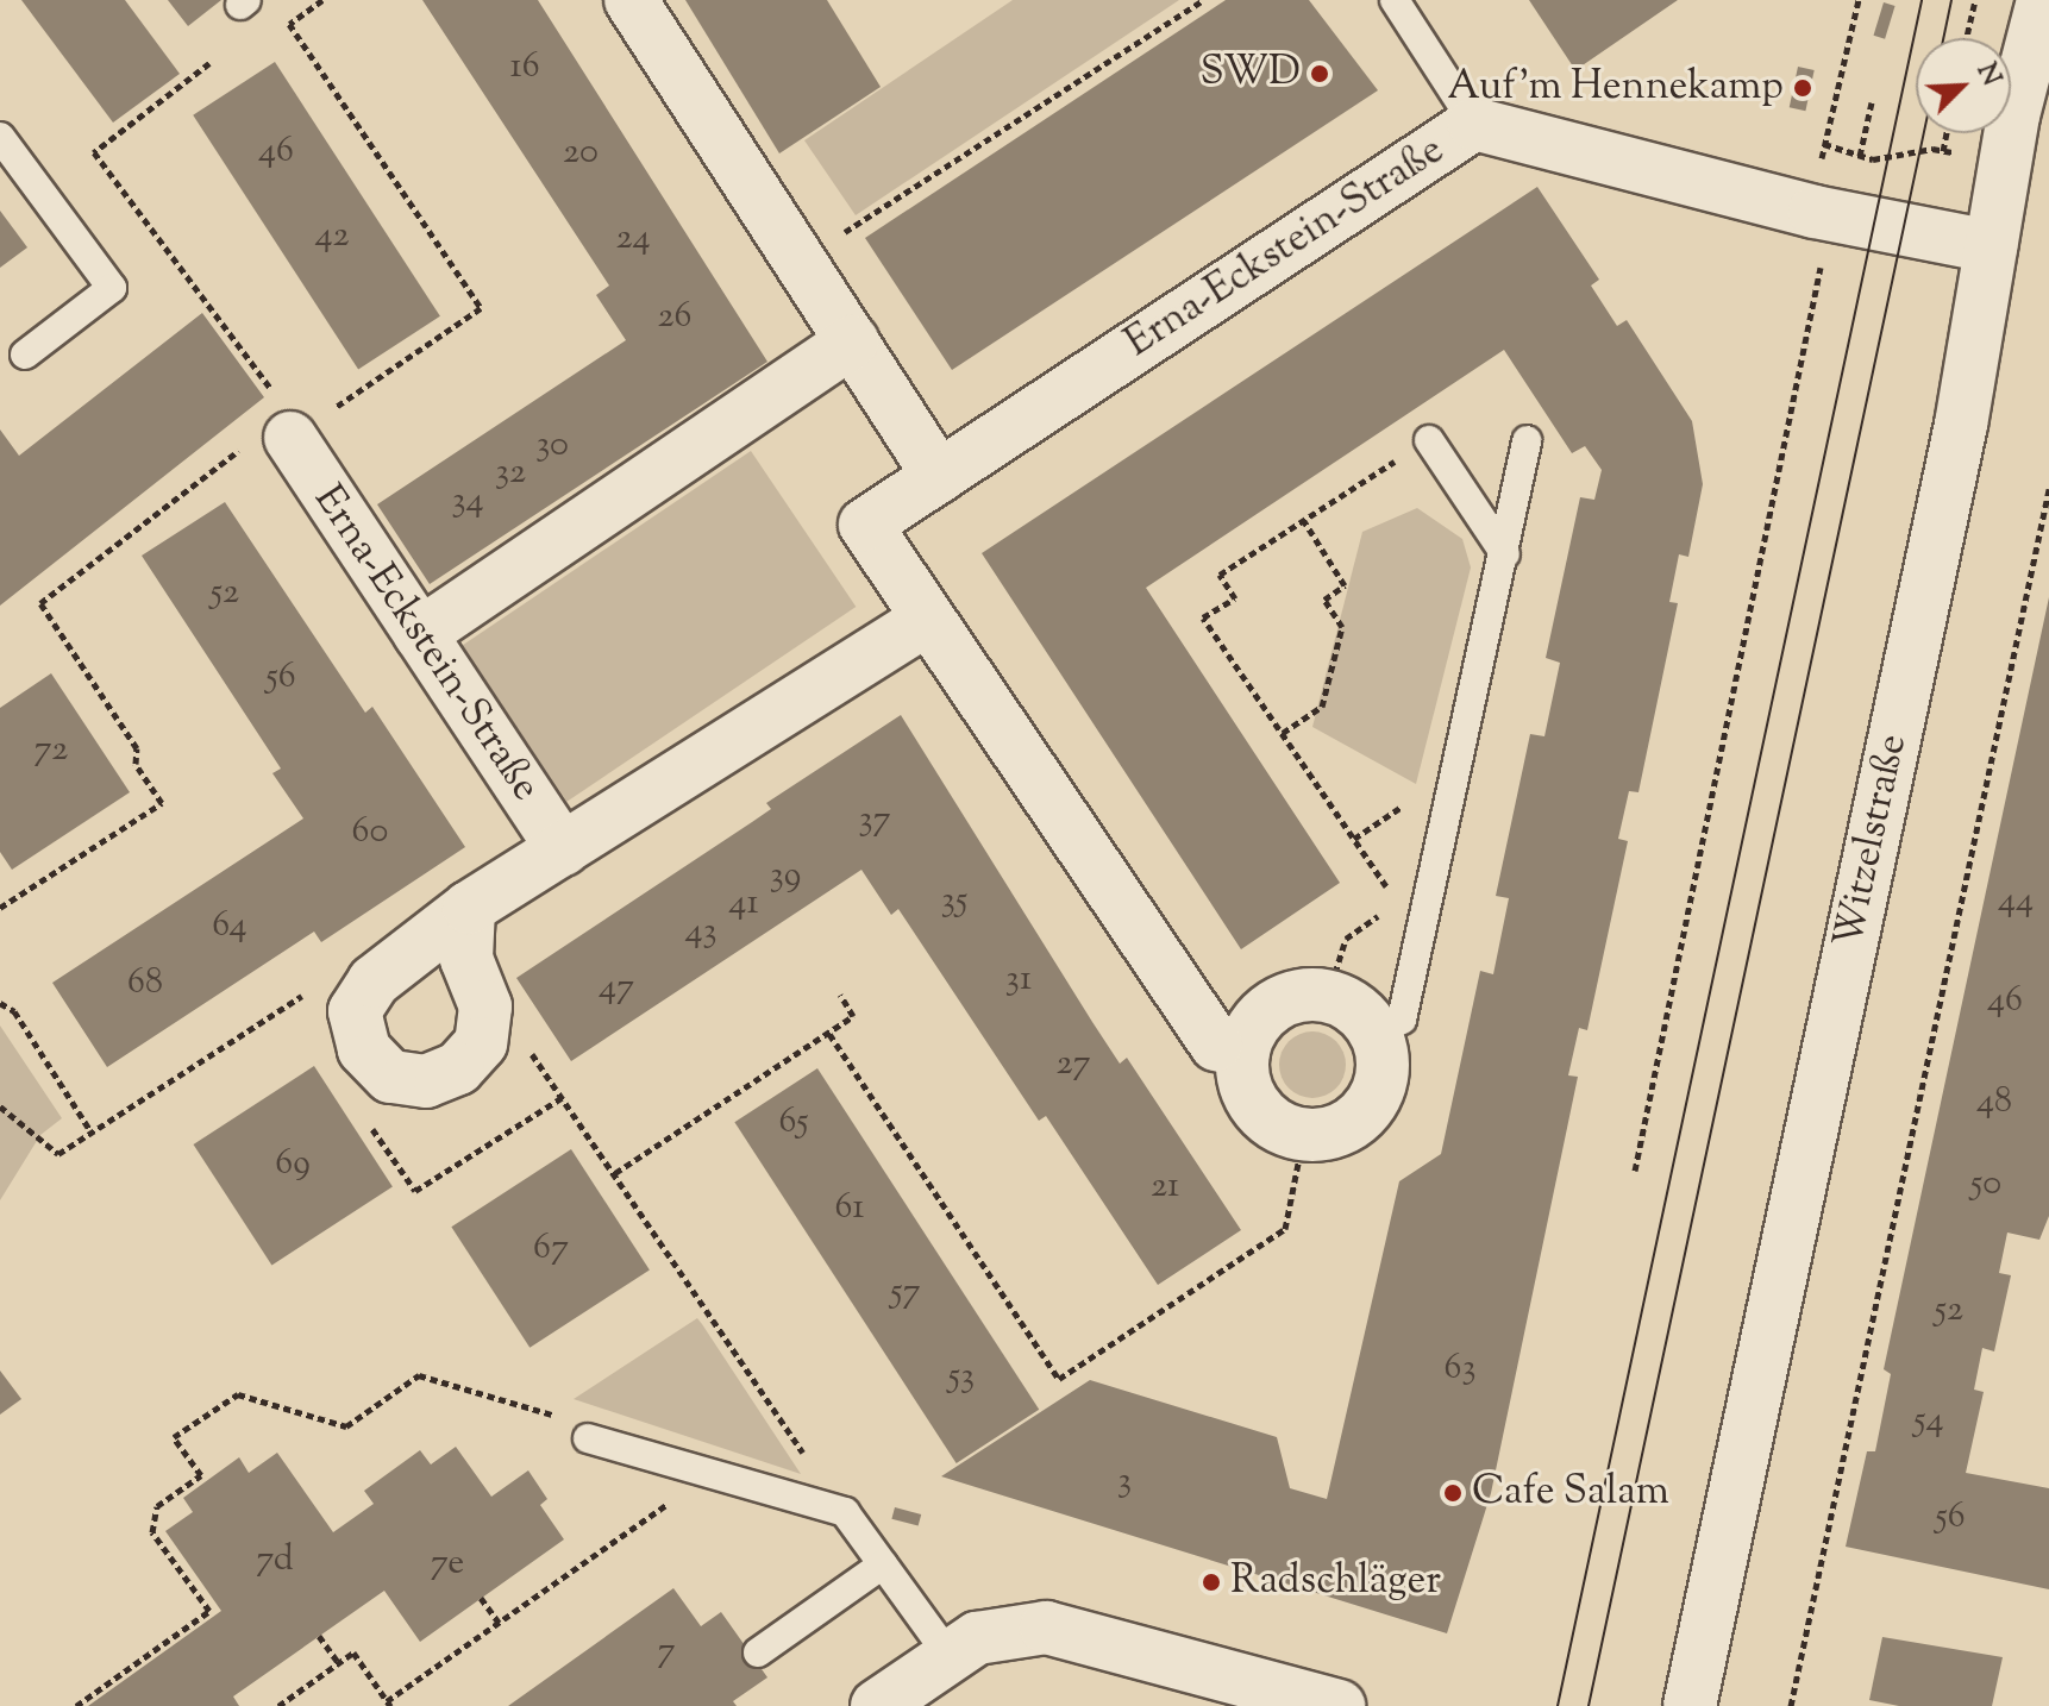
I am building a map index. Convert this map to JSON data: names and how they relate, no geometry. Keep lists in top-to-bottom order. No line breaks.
{"streets":{"street":["Erna-Eckstein-Straße","Witzelstraße"]},"crossings":[["Erna-Eckstein-Straße","Witzelstraße"]],"places":["SWD","Auf'm Hennekamp","Cafe Salam","Radschläger"],"house_numbers":["16","46","20","42","24","26","30","32","34","52","56","72","37","60","39","35","44","41","64","43","31","68","47","46","27","48","65","69","50","21","61","67","57","52","63","53","54","3","56","7d","7e","7"],"north":"top right"}
